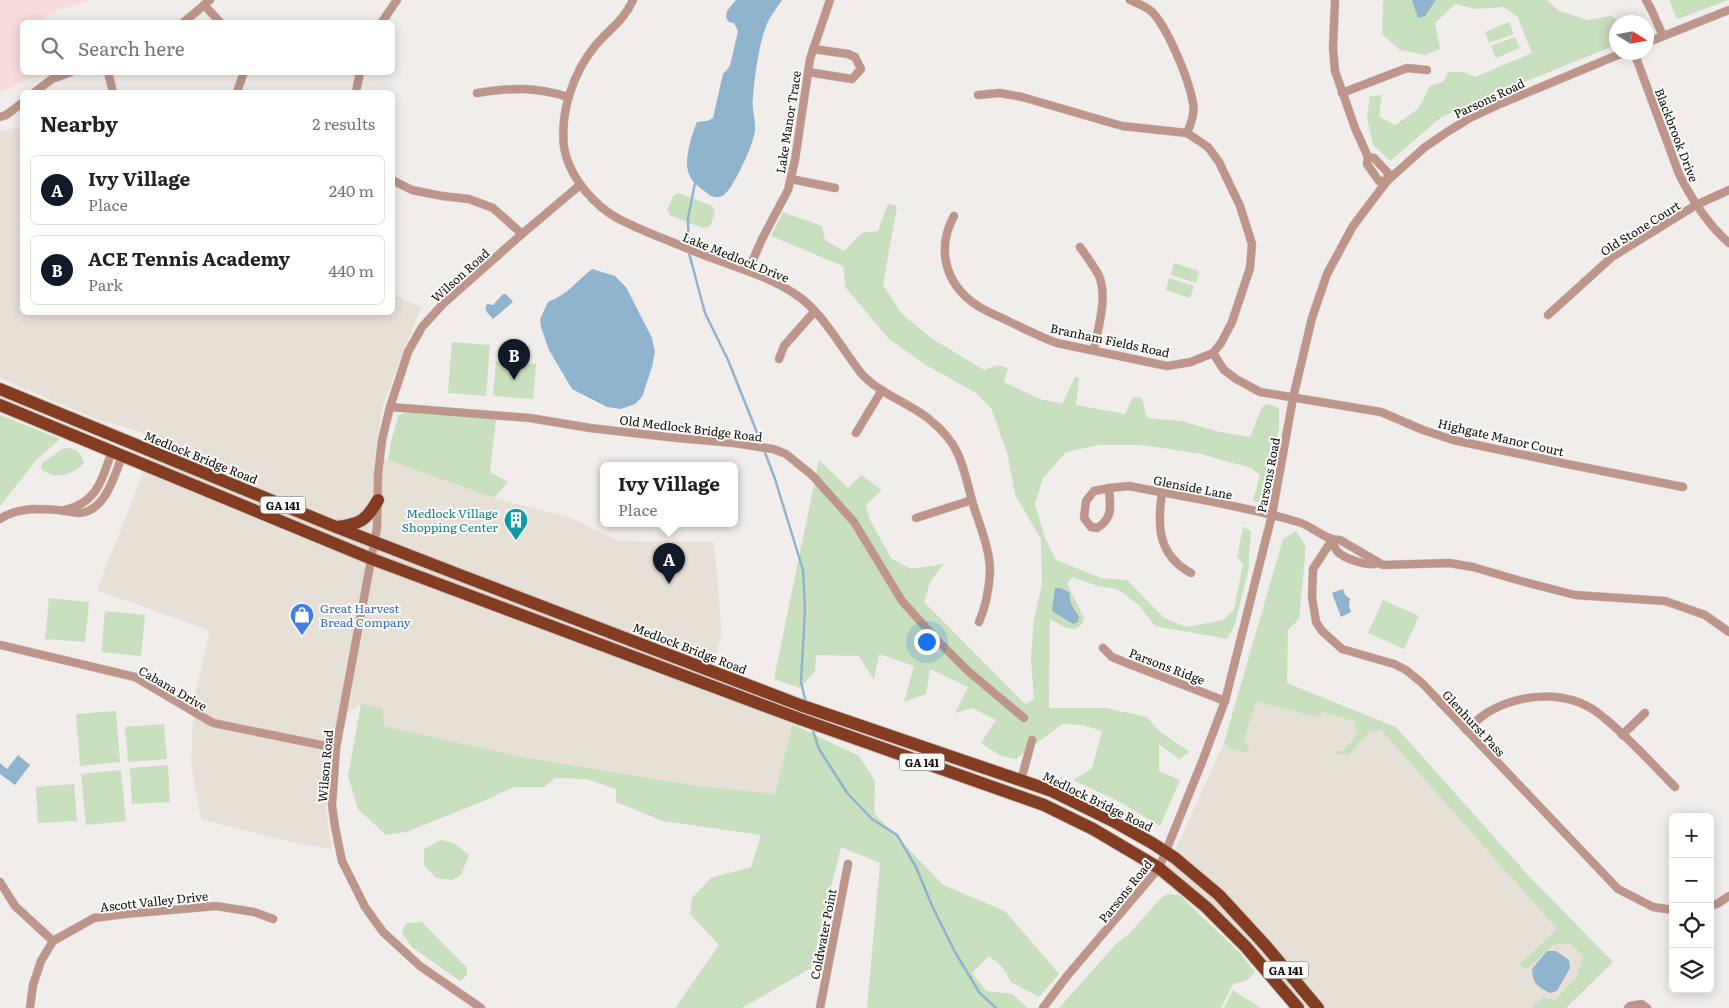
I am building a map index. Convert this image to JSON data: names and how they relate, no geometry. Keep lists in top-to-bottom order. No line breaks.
{"streets":{"highway":["Medlock Bridge Road","GA 141"],"street":["Parsons Road","Lake Manor Trace","Blackbrook Drive","Old Stone Court","Lake Medlock Drive","Wilson Road","Branham Fields Road","Old Medlock Bridge Road","Highgate Manor Court","Glenside Lane","Parsons Ridge","Cabana Drive","Glenhurst Pass","Ascott Valley Drive","Coldwater Point"]},"crossings":[["Parsons Road","Highgate Manor Court"],["Parsons Road","Medlock Bridge Road"],["Parsons Road","Glenside Lane"],["Parsons Road","GA 141"],["Parsons Road","Parsons Ridge"],["Lake Manor Trace","Lake Medlock Drive"],["Blackbrook Drive","Old Stone Court"],["Lake Medlock Drive","Wilson Road"],["Wilson Road","Old Medlock Bridge Road"],["Wilson Road","GA 141"],["Wilson Road","Cabana Drive"],["Branham Fields Road","Highgate Manor Court"]],"places":{"building":["Medlock Village Shopping Center"],"shop":["Great Harvest Bread Company"]},"north":"right","page":{"search":"Search here","heading":["Nearby","2 results"],"list":[{"mark":"A","name":"Ivy Village","note":"Place","value":"240 m"},{"mark":"B","name":"ACE Tennis Academy","note":"Park","value":"440 m"}],"pins":["B","A"],"popup":["Ivy Village","Place"],"map_buttons":["+","−"]}}
